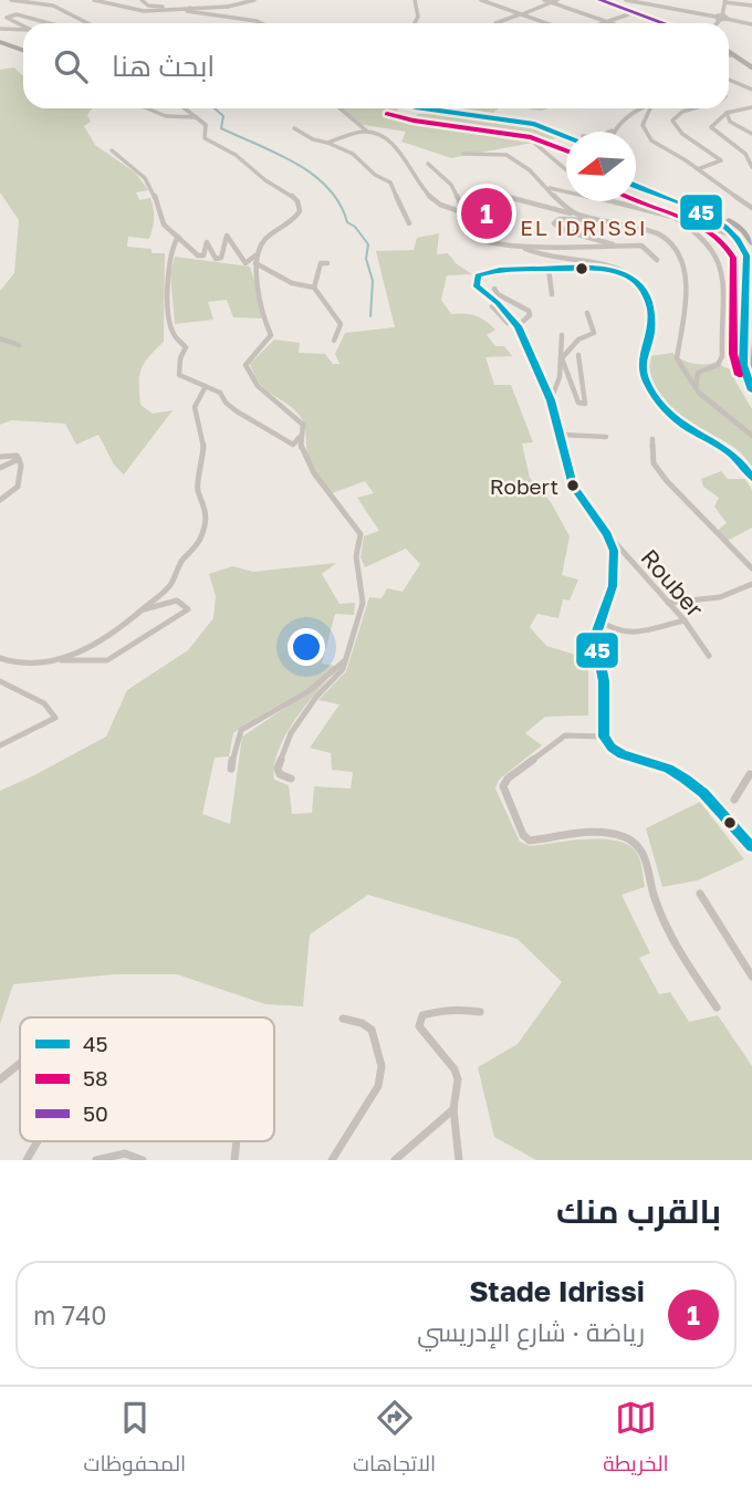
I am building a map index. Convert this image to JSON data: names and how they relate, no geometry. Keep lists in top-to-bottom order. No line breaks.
{"streets":{"street":["Rouber"]},"districts":["EL IDRISSI"],"places":["Robert"],"lines":["transit line 50","transit line 45","transit line 58"],"legend":["45","58","50"],"north":"left","page":{"search":"ابحث هنا","pins":"1","heading":"بالقرب منك","list":[{"mark":"1","name":"Stade Idrissi","note":"رياضة · شارع الإدريسي","value":"740 m"}],"nav":["الخريطة","الاتجاهات","المحفوظات"]}}
